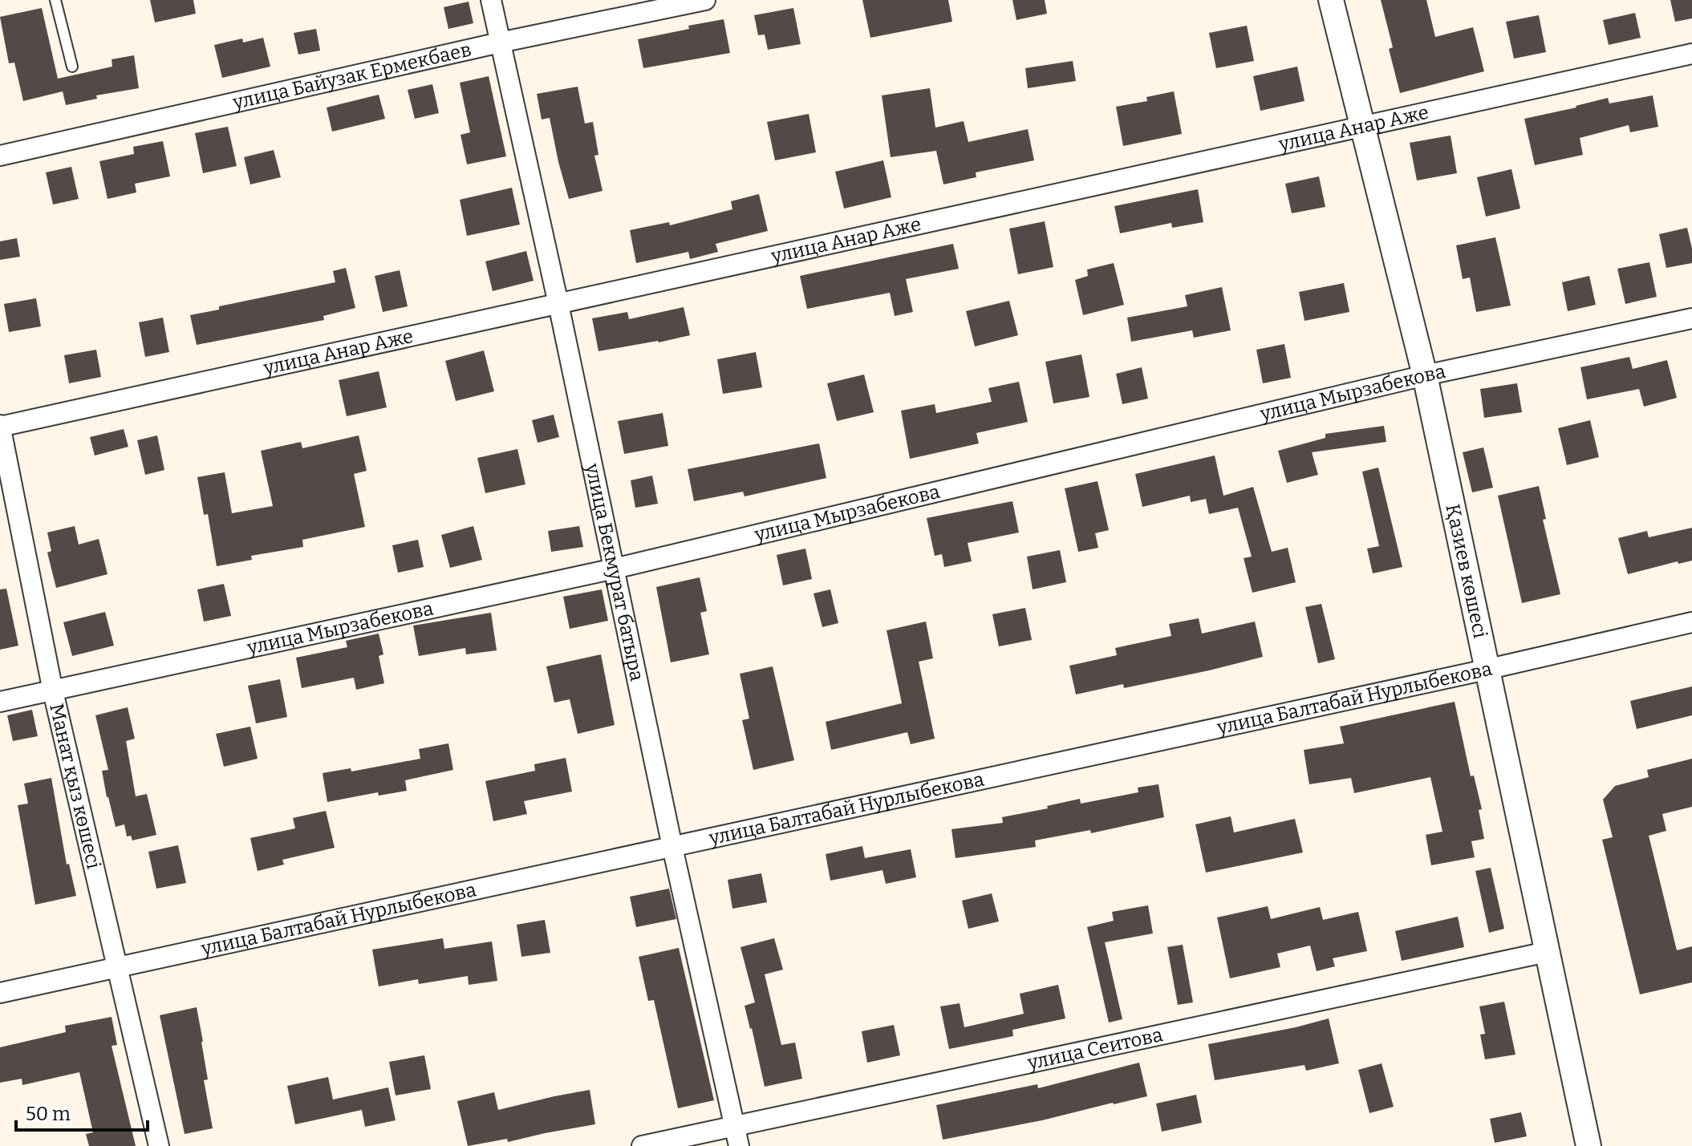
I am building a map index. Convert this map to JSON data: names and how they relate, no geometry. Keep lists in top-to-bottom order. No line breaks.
{"streets":{"street":["улица Байузак Ермекбаев","улица Анар Аже","улица Мырзабекова","Қазиев көшесі","улица Бекмурат батыра","улица Балтабай Нурлыбекова","Манат қыз көшесі","улица Сеитова"]},"crossings":[["улица Байузак Ермекбаев","улица Бекмурат батыра"],["улица Анар Аже","Қазиев көшесі"],["улица Анар Аже","улица Бекмурат батыра"],["улица Анар Аже","Манат қыз көшесі"],["улица Мырзабекова","Қазиев көшесі"],["улица Мырзабекова","улица Бекмурат батыра"],["улица Мырзабекова","Манат қыз көшесі"],["Қазиев көшесі","улица Балтабай Нурлыбекова"],["Қазиев көшесі","улица Сеитова"],["улица Бекмурат батыра","улица Балтабай Нурлыбекова"],["улица Бекмурат батыра","улица Сеитова"],["улица Балтабай Нурлыбекова","Манат қыз көшесі"]],"scale_bar":"50 m"}
